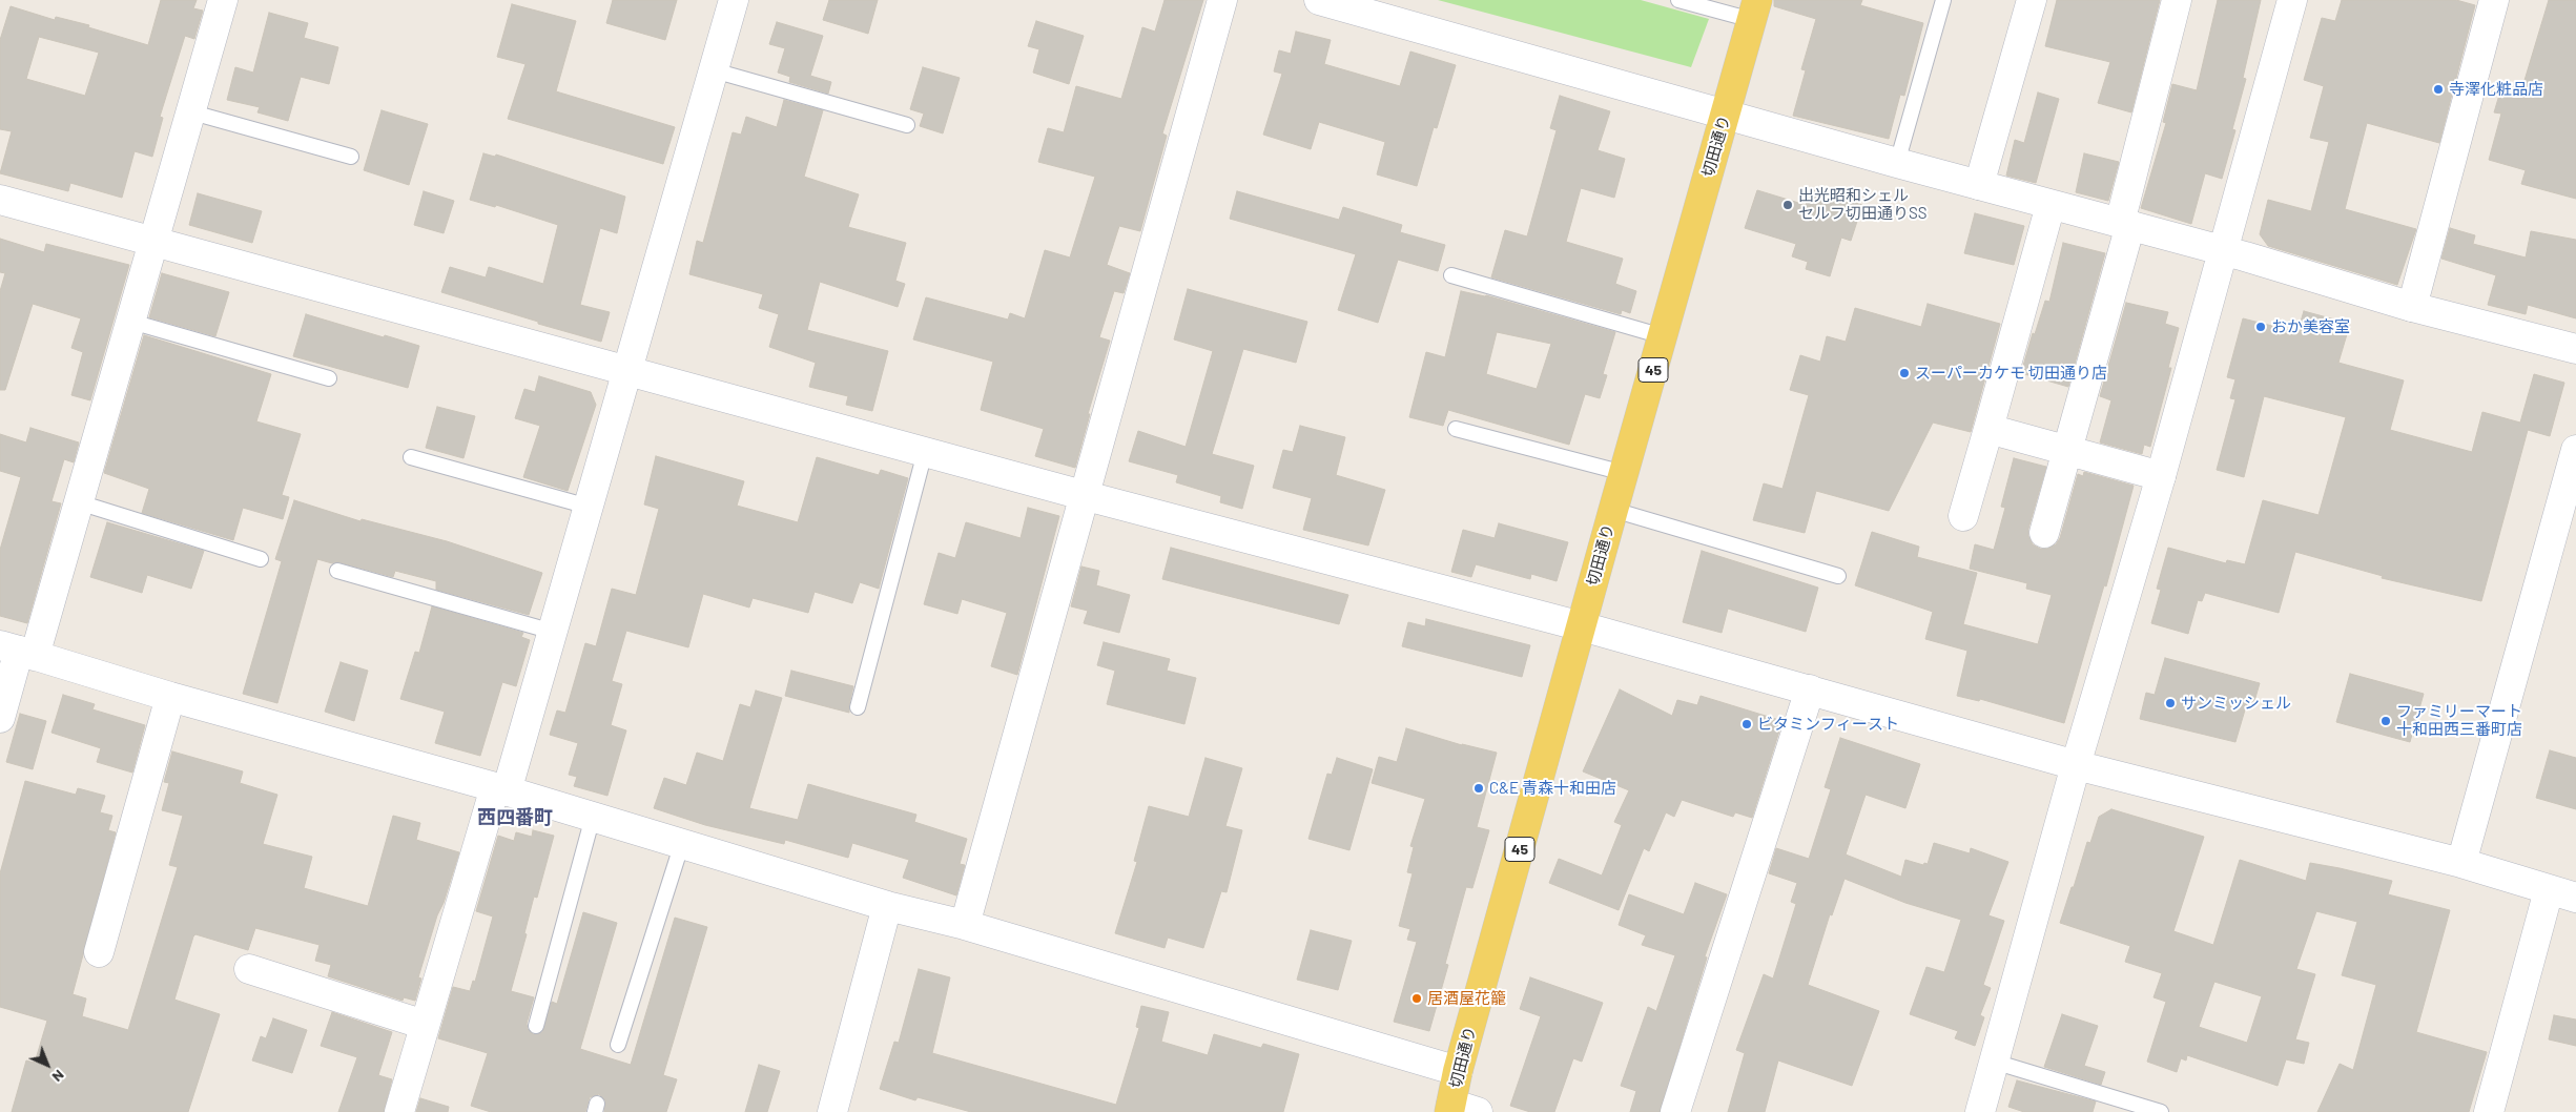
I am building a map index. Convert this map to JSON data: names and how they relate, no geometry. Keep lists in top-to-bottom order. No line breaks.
{"streets":{"main road":["切田通り","45"]},"districts":["西四番町"],"places":["寺澤化粧品店","出光昭和シェル セルフ切田通りSS","おか美容室","スーパーカケモ 切田通り店","サンミッシェル","ファミリーマート 十和田西三番町店","ビタミンフィースト","C&E 青森十和田店","居酒屋花籠"],"north":"bottom right"}
